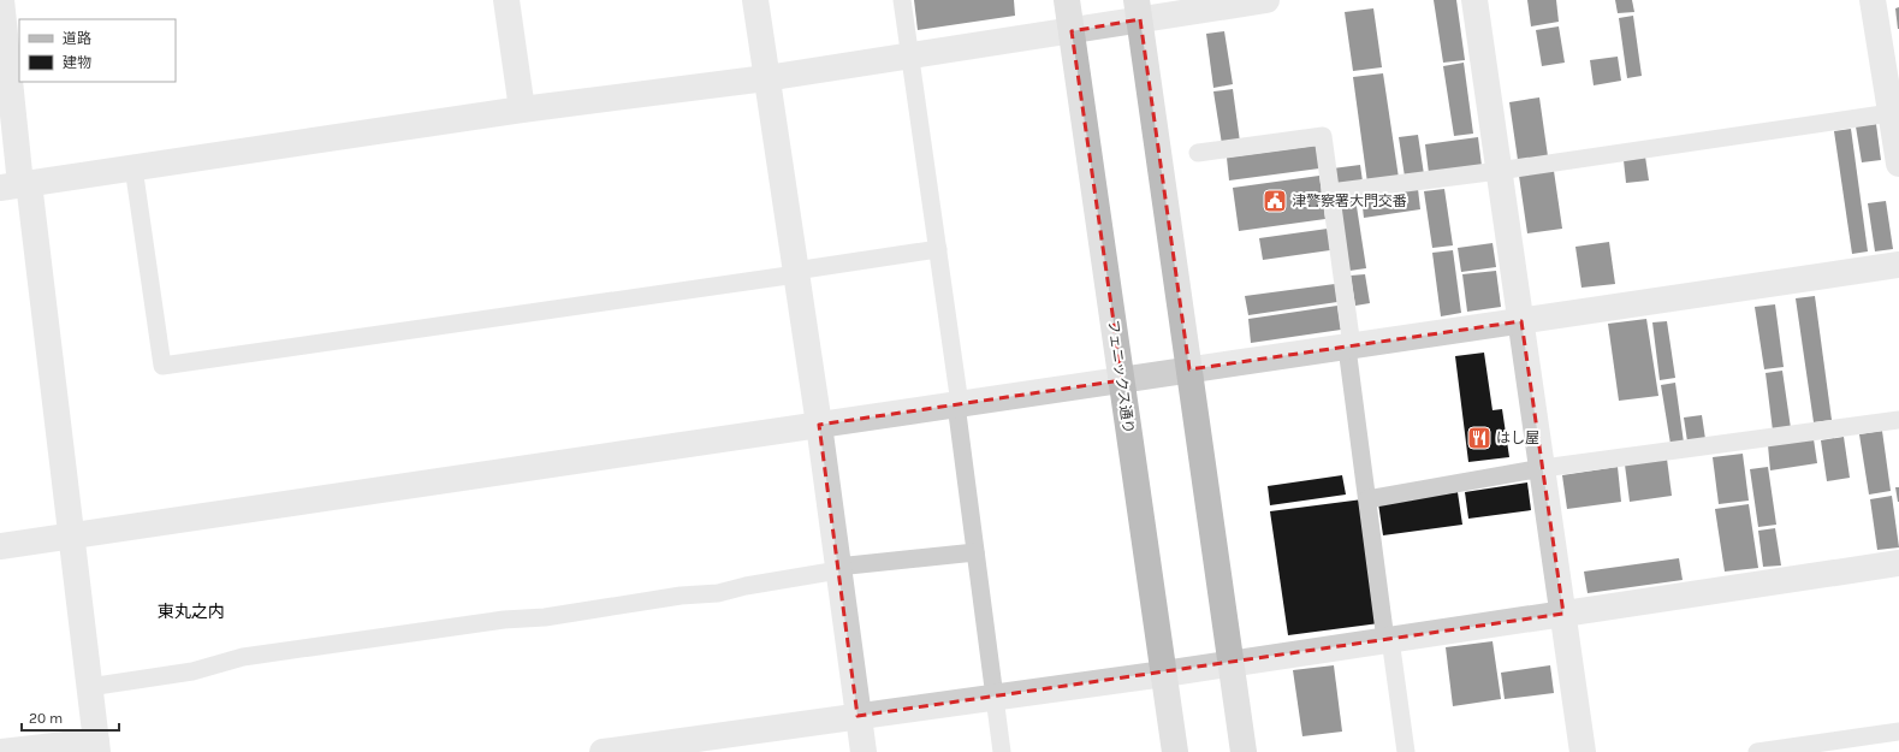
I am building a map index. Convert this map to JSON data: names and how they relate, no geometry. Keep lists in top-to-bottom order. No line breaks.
{"streets":{"street":["フェニックス通り"]},"districts":["東丸之内"],"places":{"public building":["津警察署大門交番"],"restaurant":["はし屋"]},"legend":["道路","建物"],"scale_bar":"20 m"}
